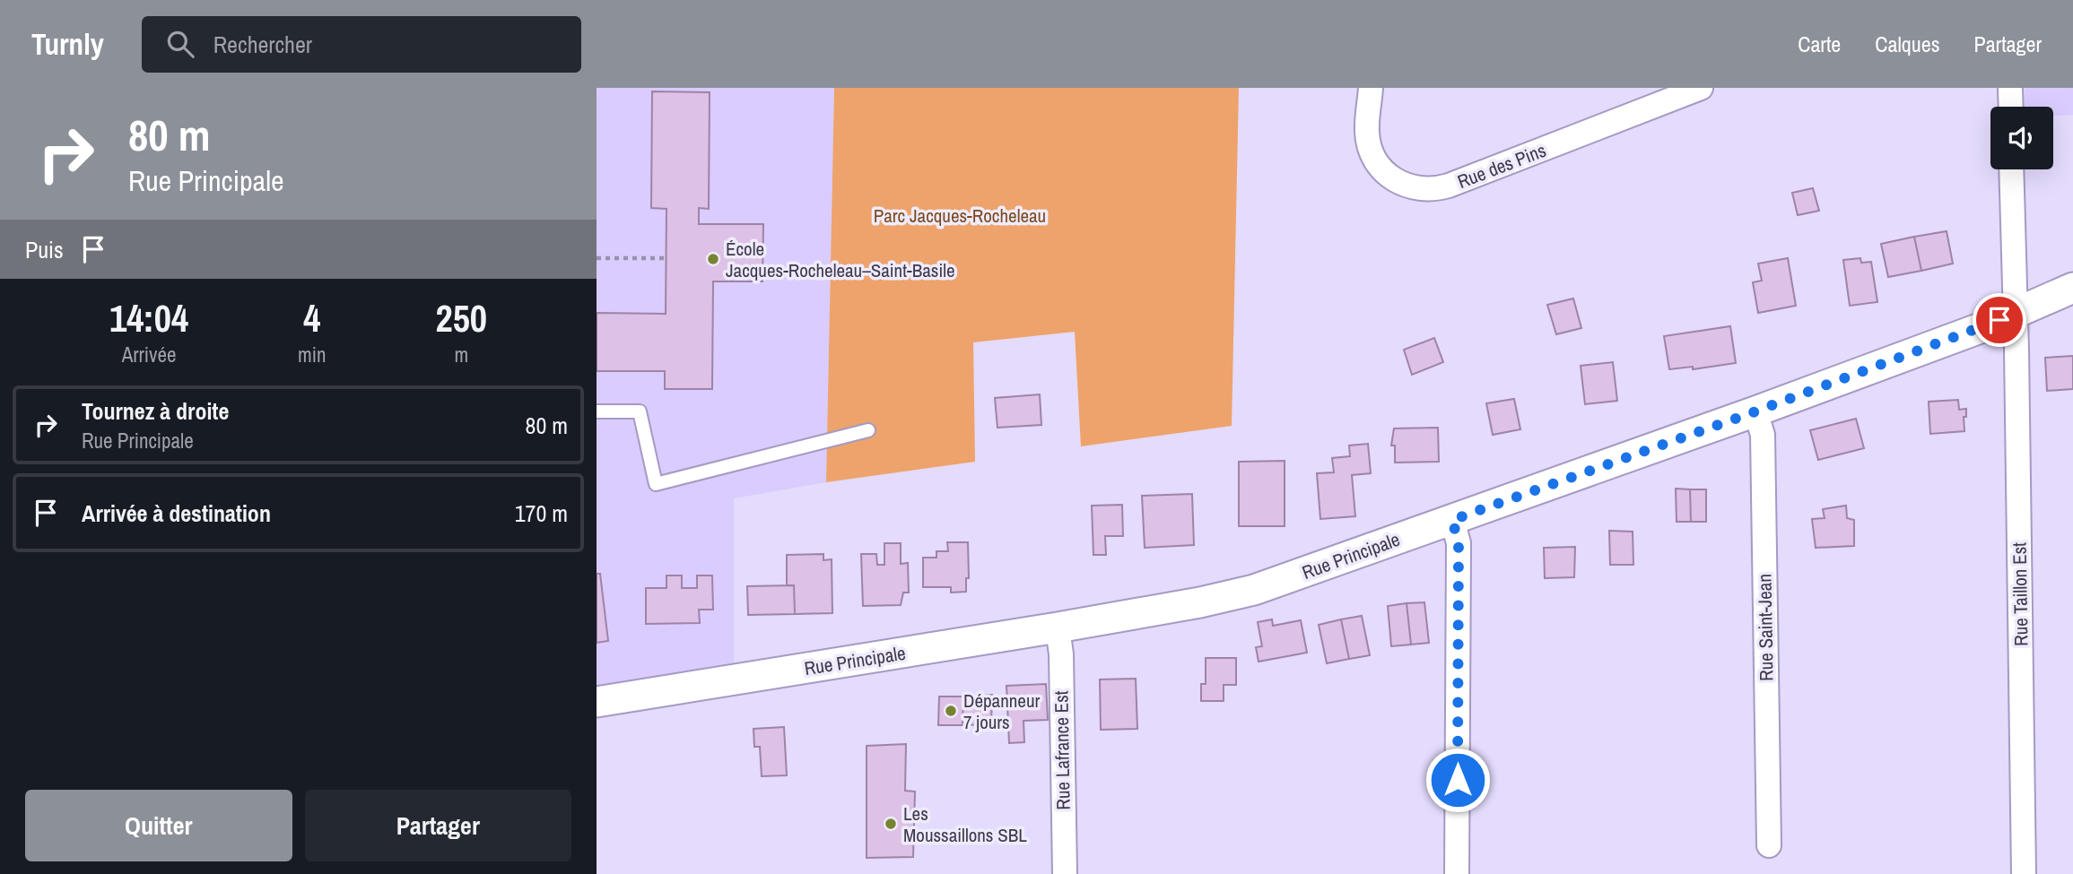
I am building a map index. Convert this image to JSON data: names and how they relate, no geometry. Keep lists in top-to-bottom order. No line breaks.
{"streets":{"street":["Rue des Pins","Rue Principale","Rue Taillon Est","Rue Saint-Jean","Rue Lafrance Est"]},"crossings":[["Rue Principale","Rue Taillon Est"],["Rue Principale","Rue Saint-Jean"],["Rue Principale","Rue Lafrance Est"]],"parks":["Parc Jacques-Rocheleau"],"places":["École Jacques-Rocheleau–Saint-Basile","Dépanneur 7 jours","Les Moussaillons SBL"],"page":{"header":"Turnly","search":"Rechercher","nav":["Carte","Calques","Partager"],"turn":["80 m","Rue Principale"],"then":"Puis","eta":["14:04","Arrivée","4","min","250","m"],"list":[{"name":"Tournez à droite","note":"Rue Principale","value":"80 m"},{"name":"Arrivée à destination","value":"170 m"}],"buttons":["Quitter","Partager"]}}
